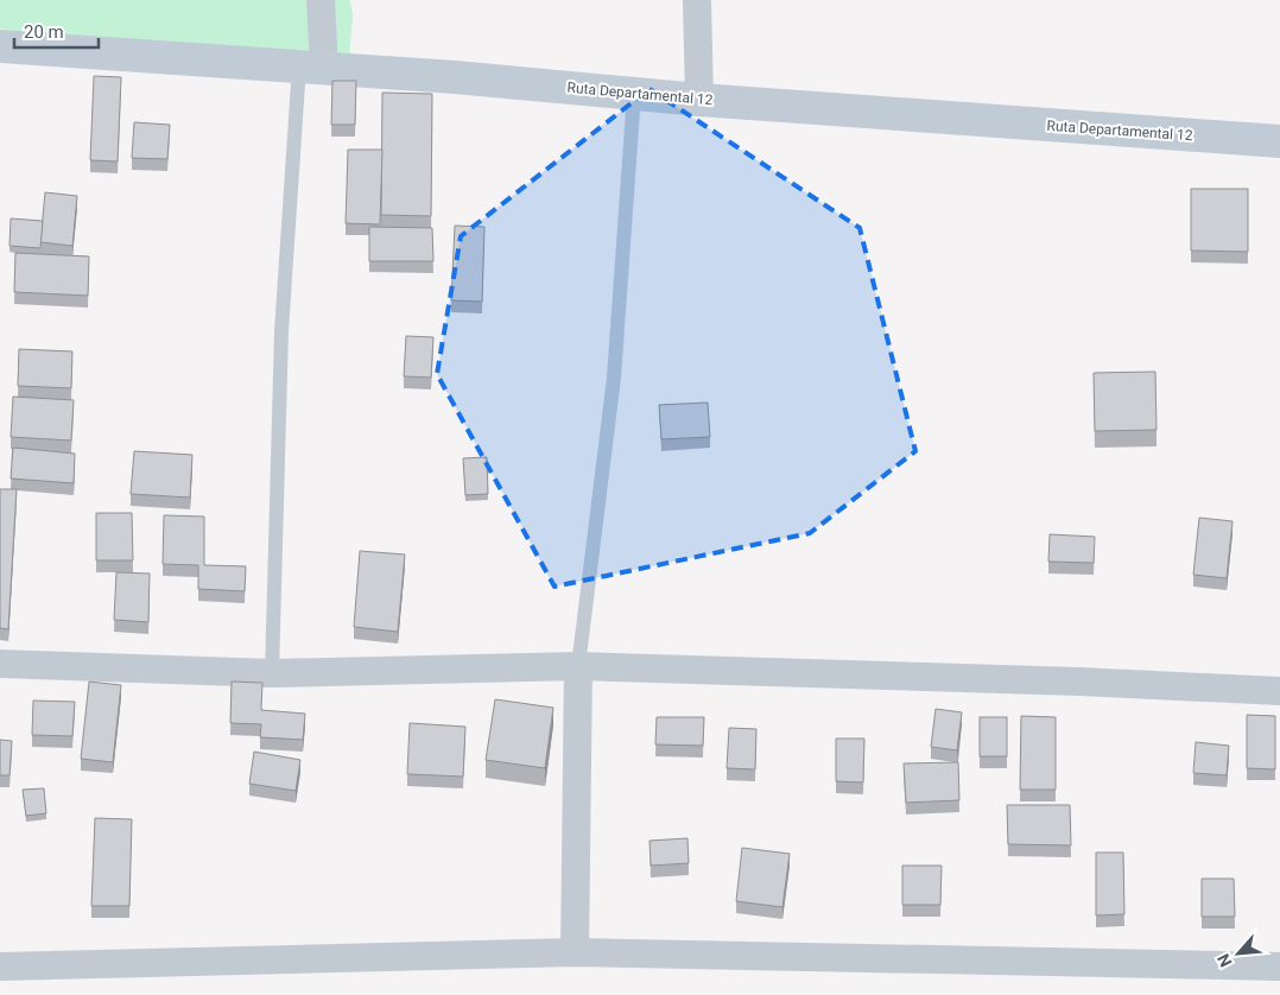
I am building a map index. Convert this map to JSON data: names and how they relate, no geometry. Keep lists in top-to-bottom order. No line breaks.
{"streets":{"main road":["Ruta Departamental 12"]},"scale_bar":"20 m","north":"bottom left"}
